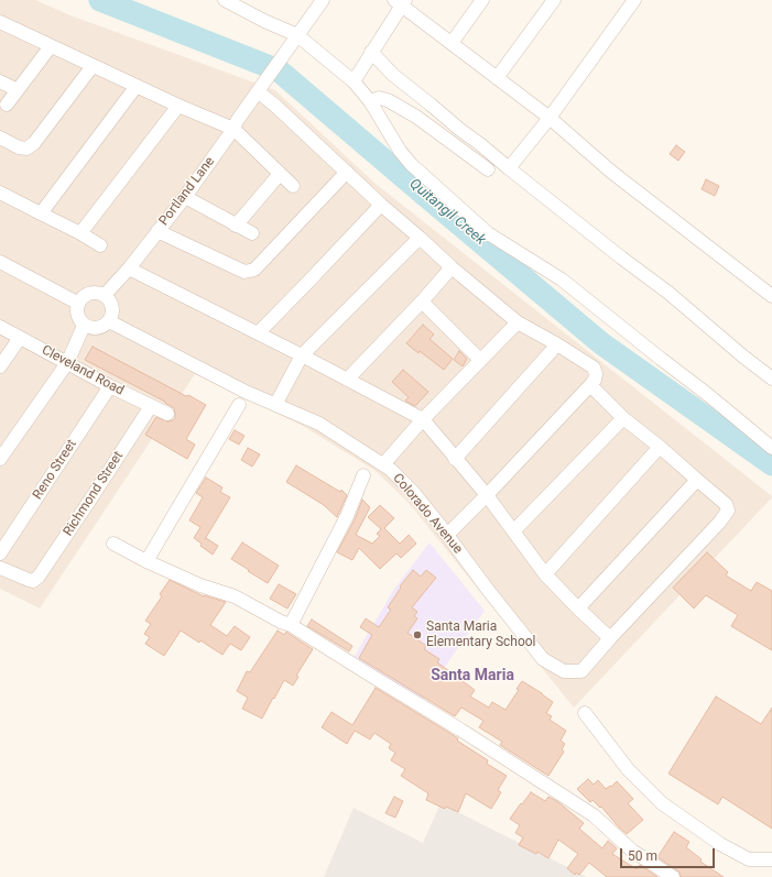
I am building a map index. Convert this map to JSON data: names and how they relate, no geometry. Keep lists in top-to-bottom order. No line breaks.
{"streets":{"street":["Portland Lane","Cleveland Road","Reno Street","Richmond Street","Colorado Avenue"]},"crossings":[["Portland Lane","Colorado Avenue"],["Cleveland Road","Reno Street"],["Cleveland Road","Richmond Street"]],"districts":["Santa Maria"],"water":["Quitangil Creek"],"places":["Santa Maria Elementary School"],"scale_bar":"50 m"}
